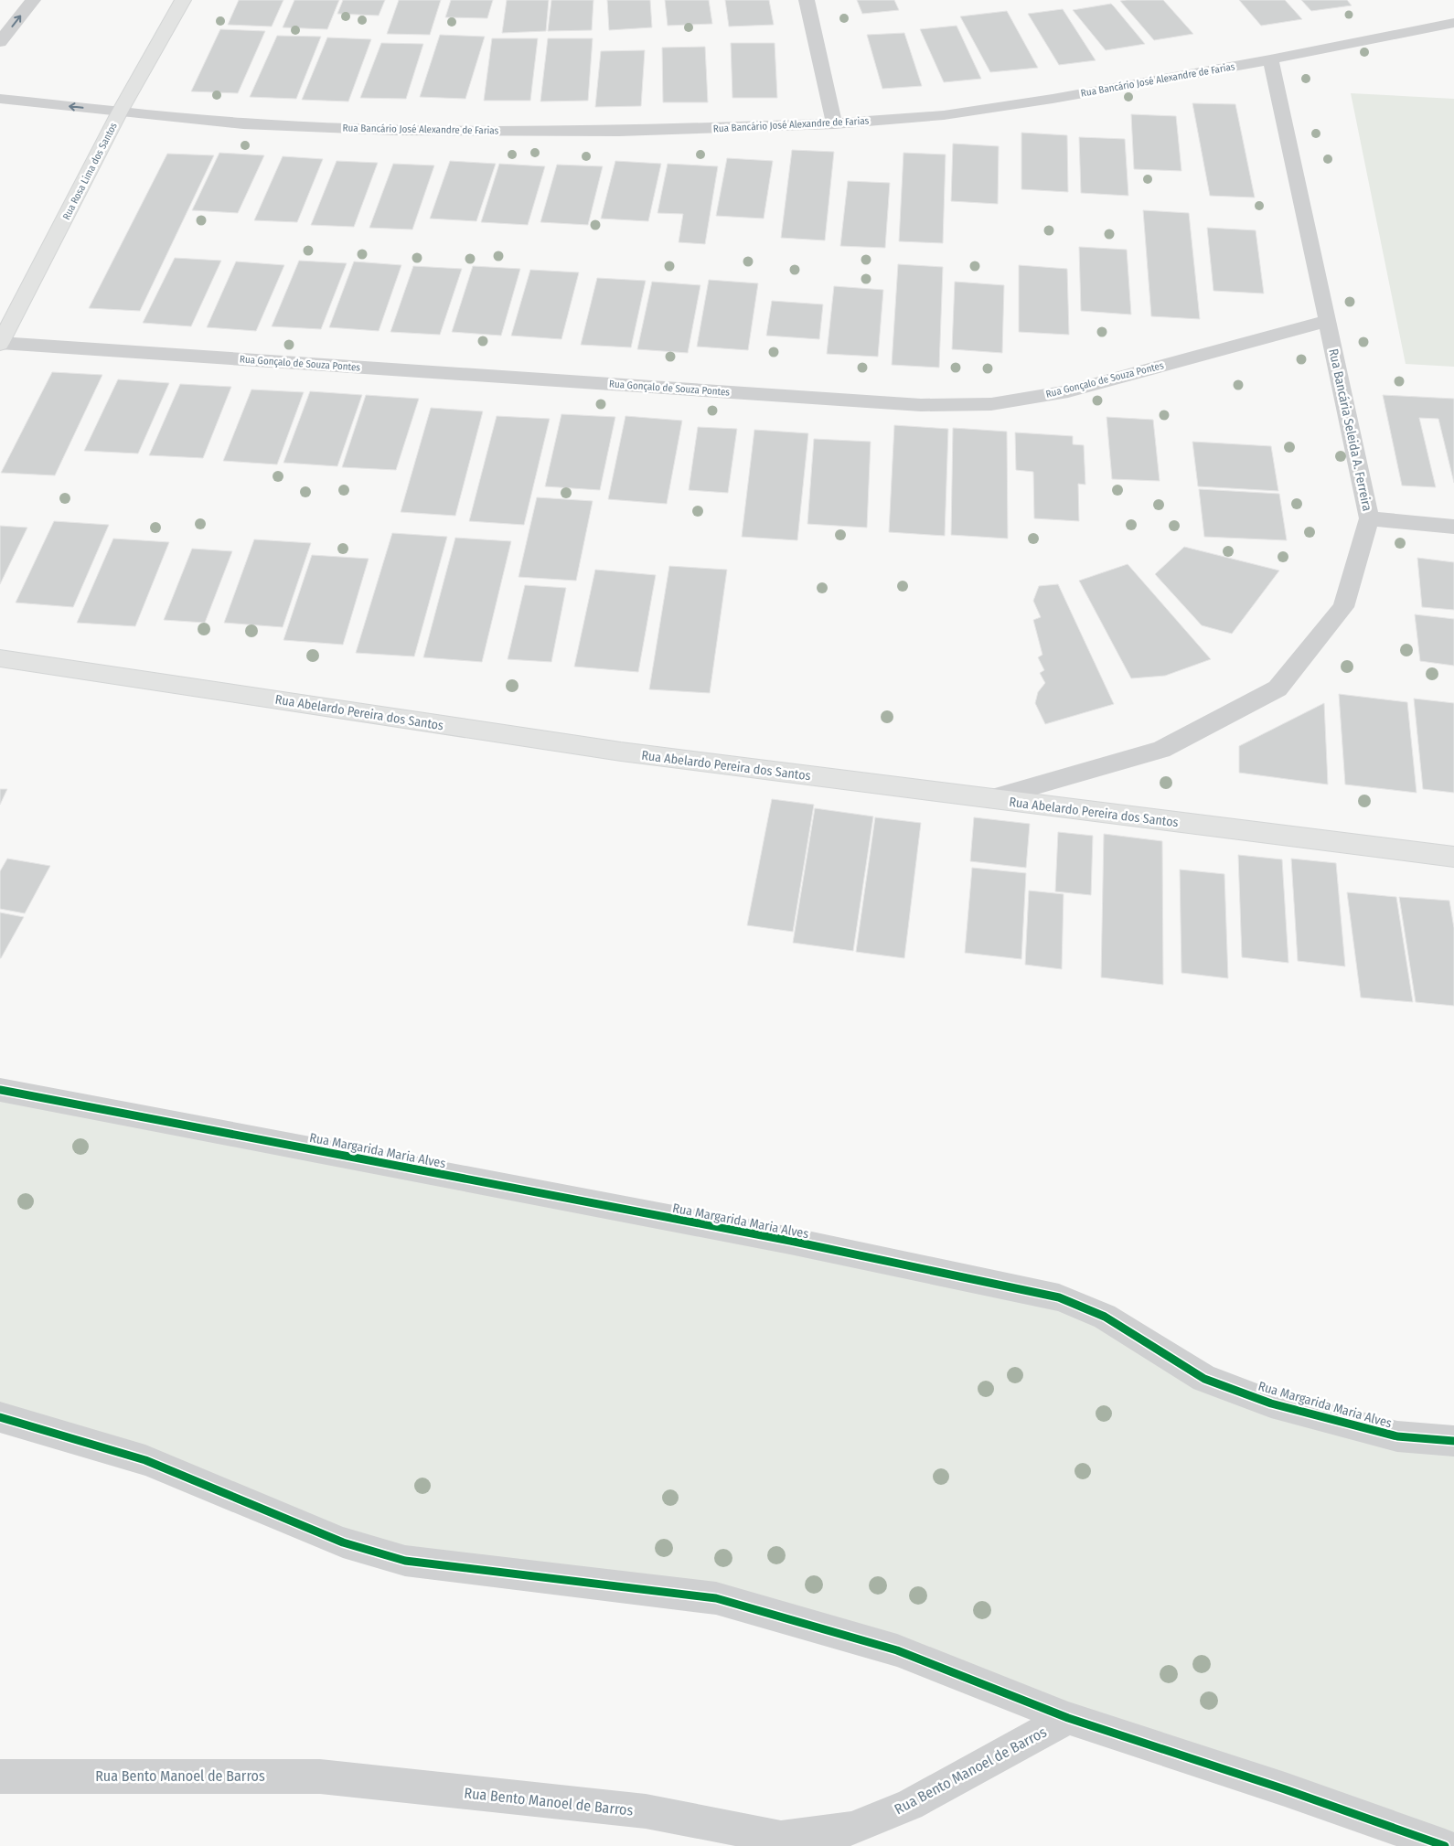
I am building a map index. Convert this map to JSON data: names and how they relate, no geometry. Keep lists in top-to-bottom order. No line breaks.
{"streets":{"main road":["Rua Rosa Lima dos Santos","Rua Abelardo Pereira dos Santos"],"street":["Rua Bancário José Alexandre de Farias","Rua Gonçalo de Souza Pontes","Rua Bancária Seleida A. Ferreira","Rua Margarida Maria Alves","Rua Bento Manoel de Barros"]},"crossings":[["Rua Bancário José Alexandre de Farias","Rua Rosa Lima dos Santos"],["Rua Bancário José Alexandre de Farias","Rua Bancária Seleida A. Ferreira"],["Rua Rosa Lima dos Santos","Rua Gonçalo de Souza Pontes"],["Rua Gonçalo de Souza Pontes","Rua Bancária Seleida A. Ferreira"],["Rua Bancária Seleida A. Ferreira","Rua Abelardo Pereira dos Santos"]]}
